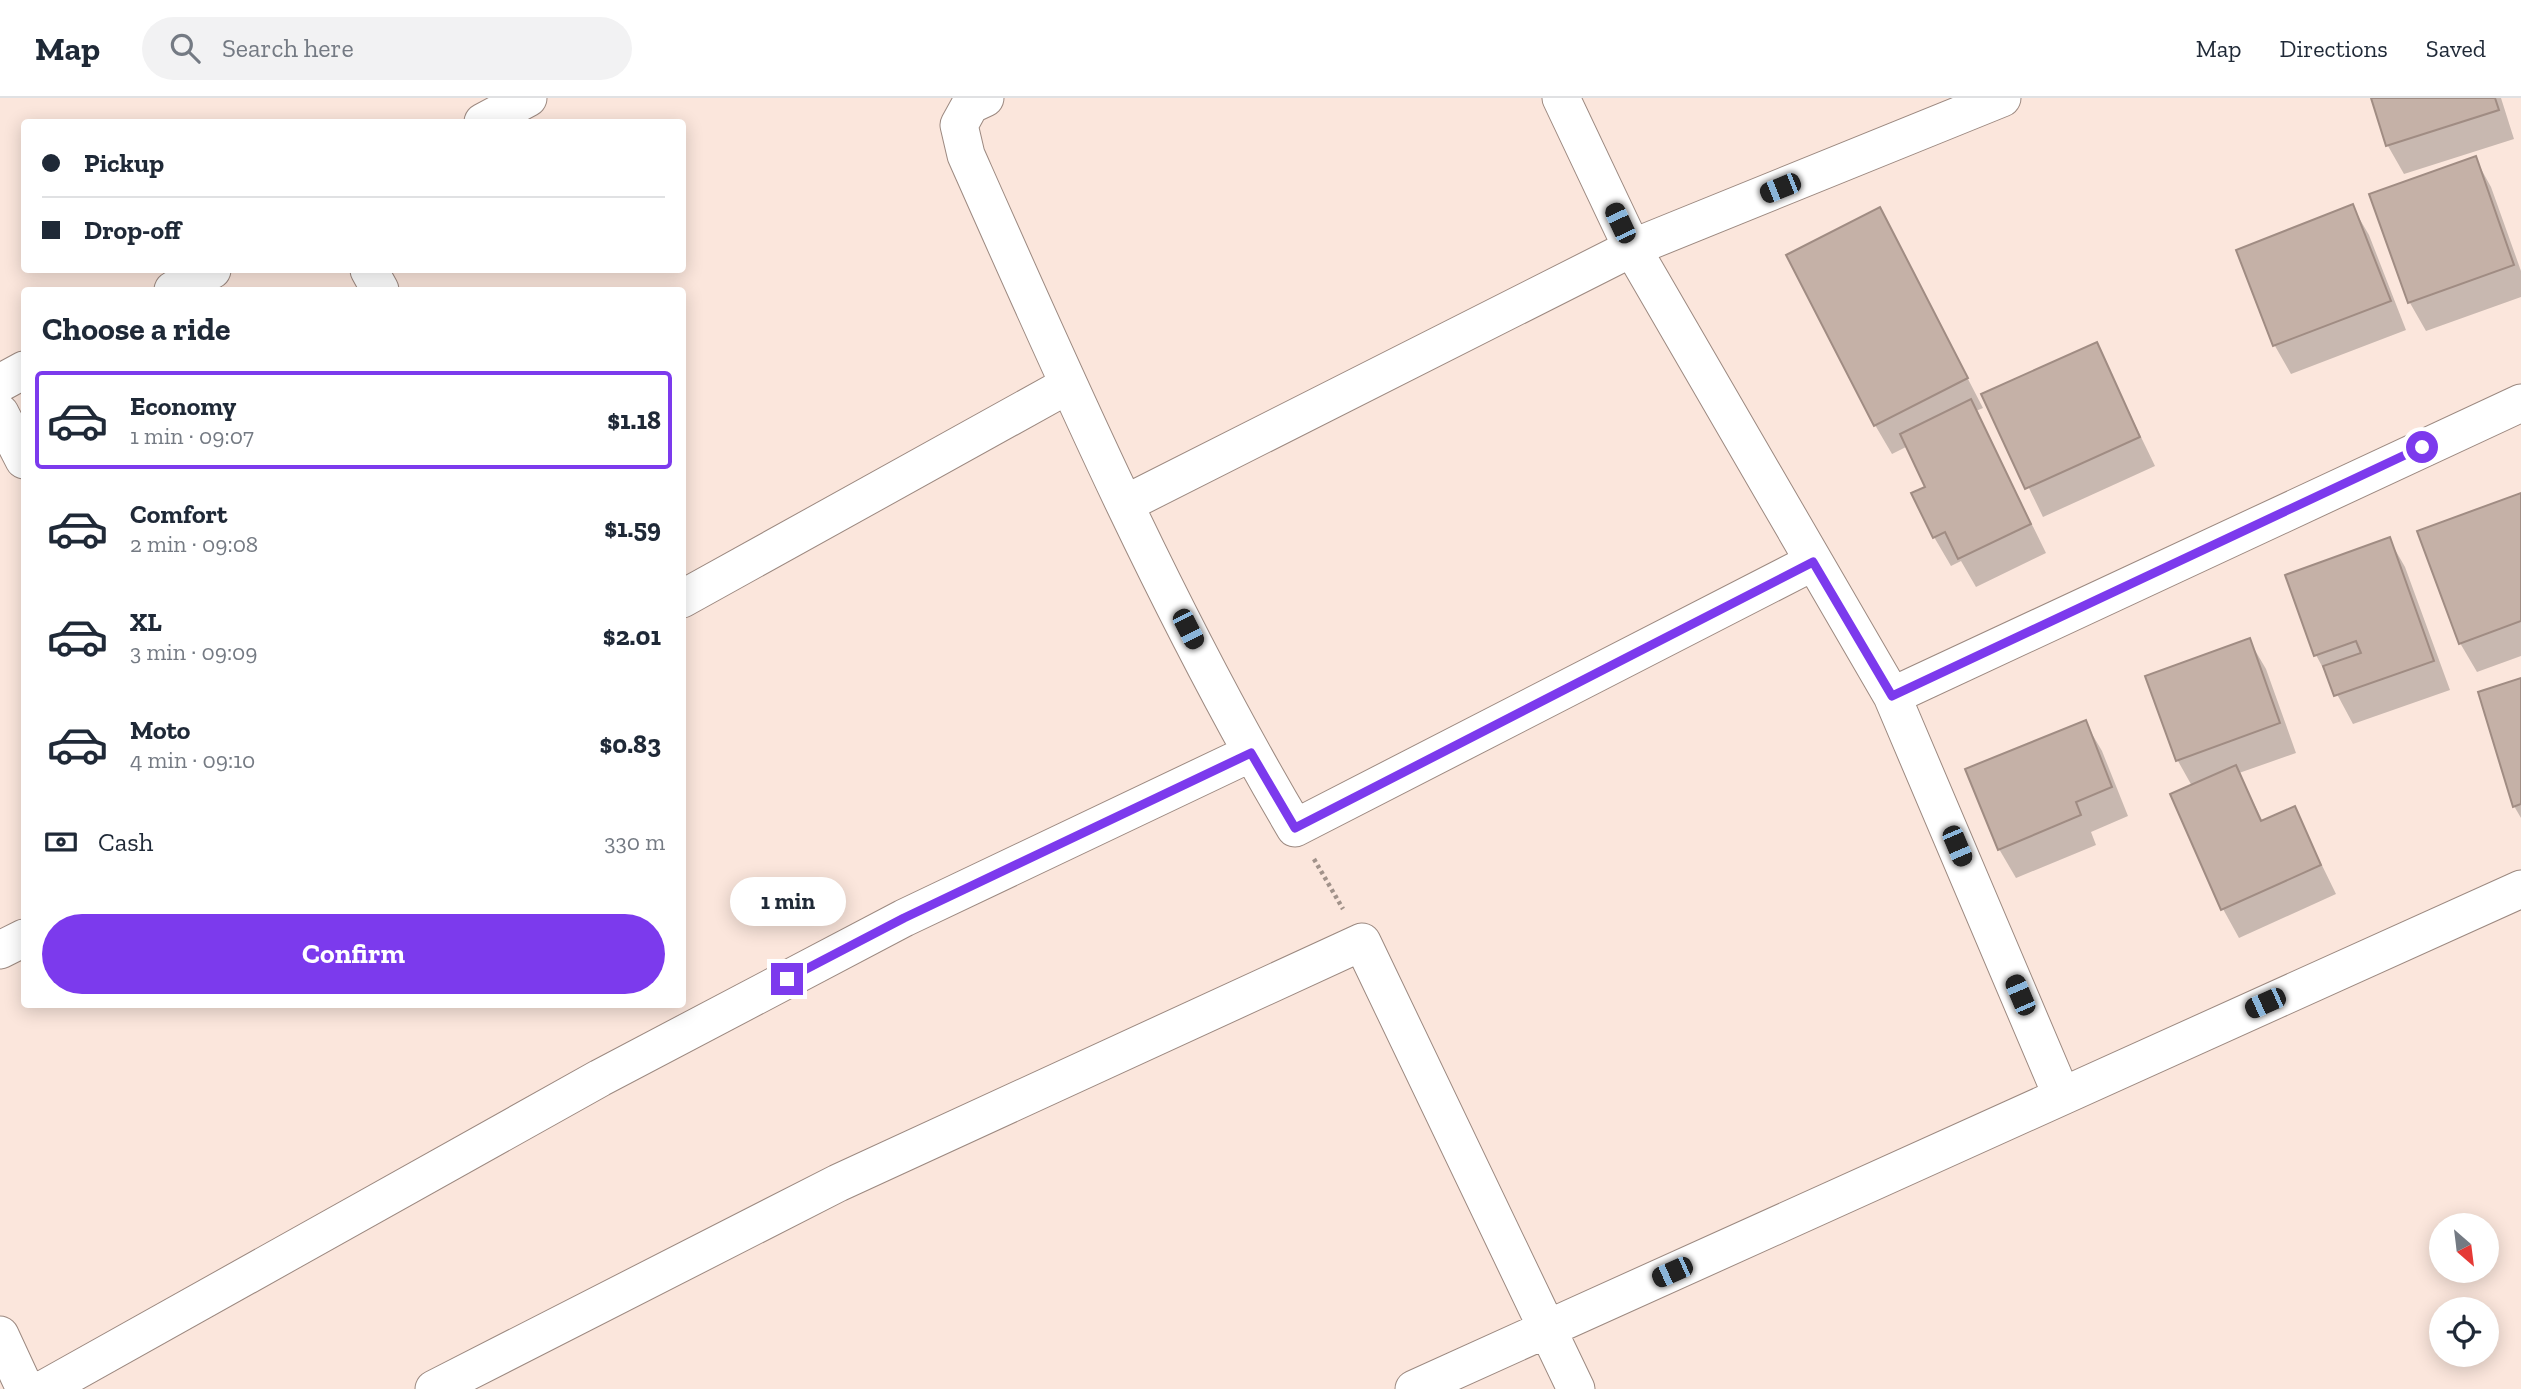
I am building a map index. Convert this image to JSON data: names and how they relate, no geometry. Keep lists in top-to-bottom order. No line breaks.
{"north":"bottom right","page":{"header":"Map","search":"Search here","nav":["Map","Directions","Saved"],"banner":["Pickup","Drop-off"],"heading":"Choose a ride","list":[{"name":"Economy","note":"1 min · 09:07","value":"$1.18"},{"name":"Comfort","note":"2 min · 09:08","value":"$1.59"},{"name":"XL","note":"3 min · 09:09","value":"$2.01"},{"name":"Moto","note":"4 min · 09:10","value":"$0.83"}],"pay":["Cash","330 m"],"bubble":"1 min","buttons":"Confirm"}}
